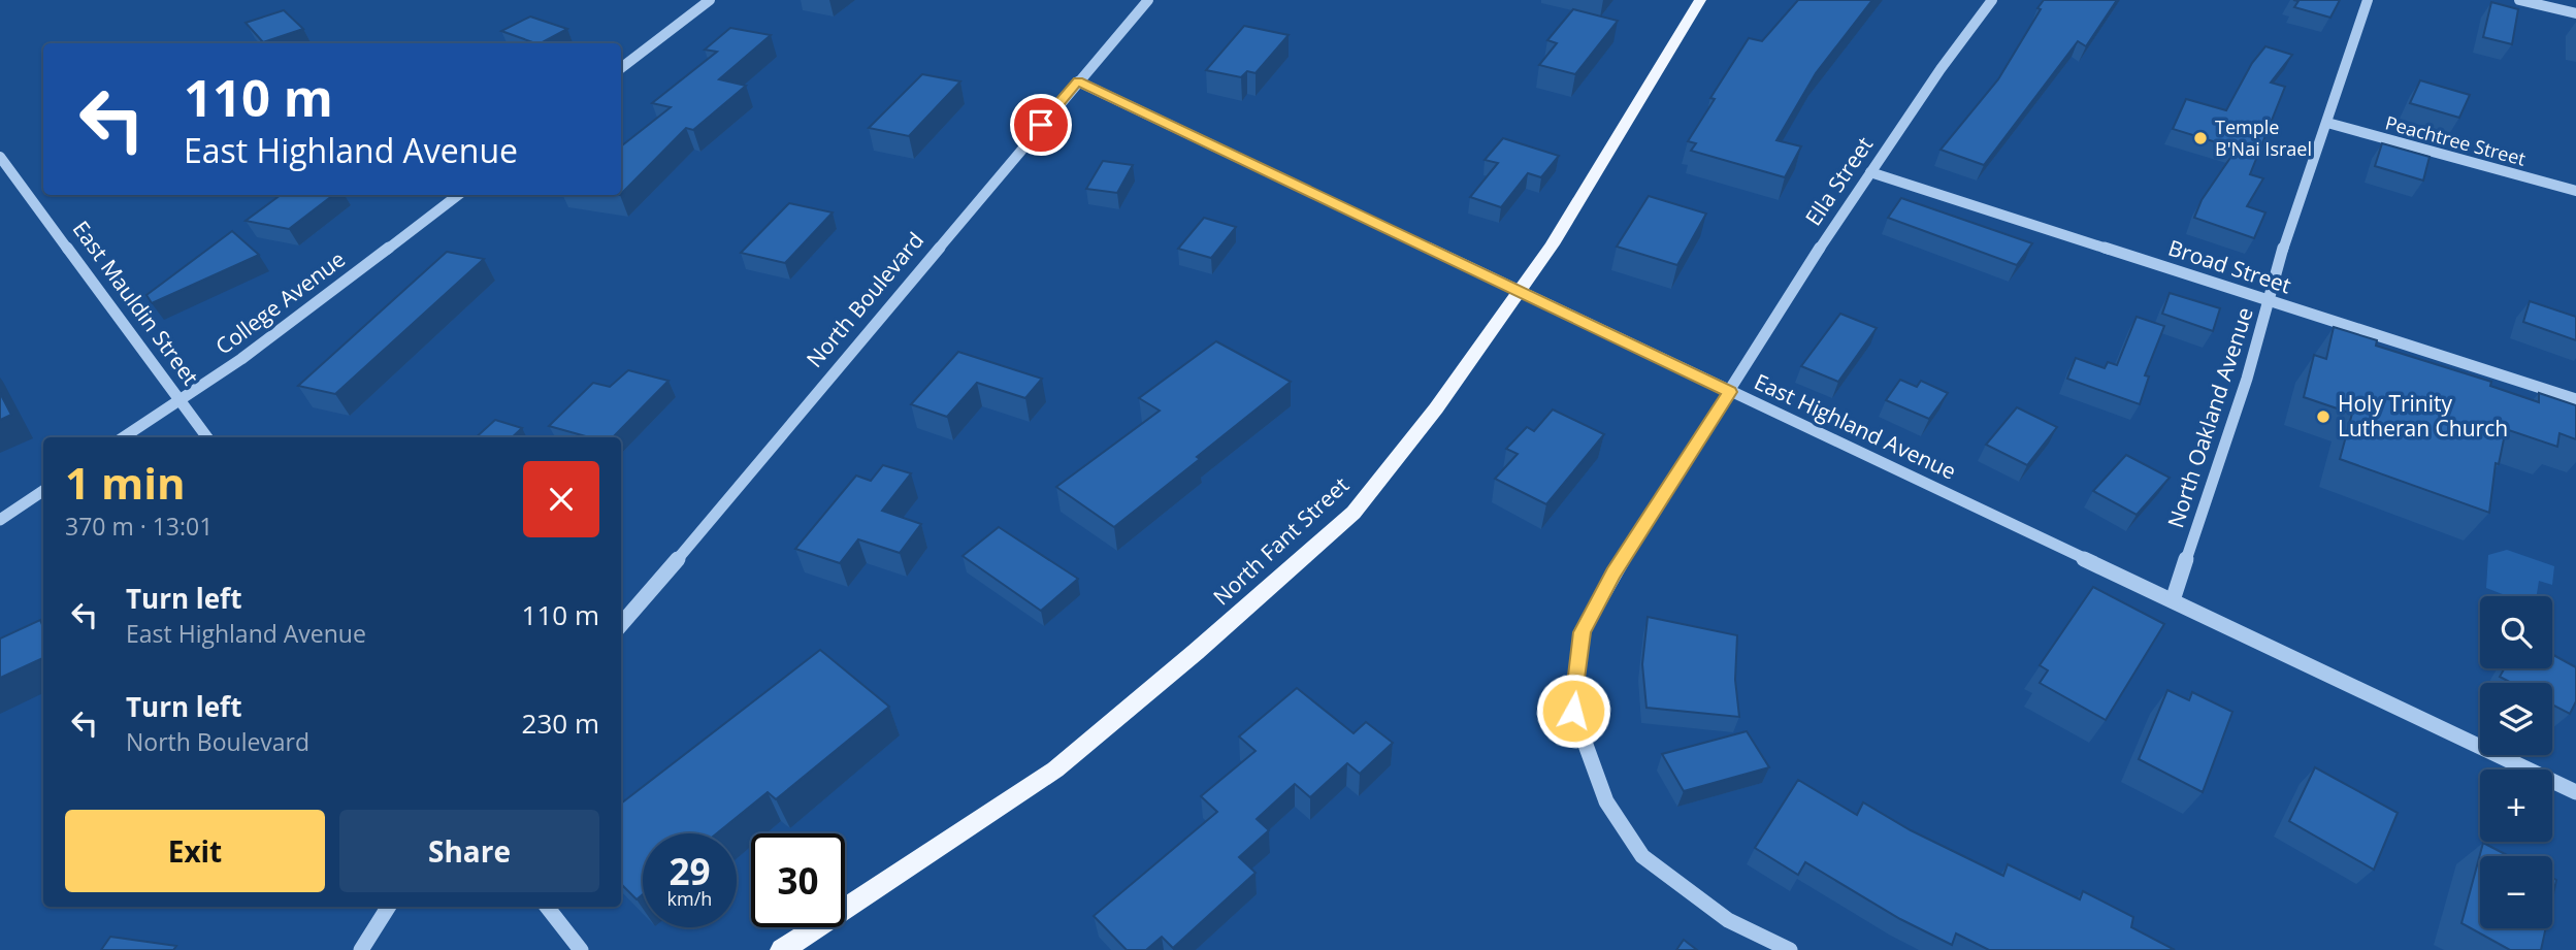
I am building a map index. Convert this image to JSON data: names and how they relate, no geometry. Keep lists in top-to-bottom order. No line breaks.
{"streets":{"main road":["North Fant Street"],"street":["Peachtree Street","Ella Street","Broad Street","North Boulevard","East Mauldin Street","College Avenue","North Oakland Avenue","East Highland Avenue"]},"crossings":[["Peachtree Street","North Oakland Avenue"],["Ella Street","Broad Street"],["Ella Street","East Highland Avenue"],["Broad Street","North Oakland Avenue"],["North Boulevard","East Highland Avenue"],["East Mauldin Street","College Avenue"],["North Oakland Avenue","East Highland Avenue"],["East Highland Avenue","North Fant Street"]],"places":["Temple B'Nai Israel","Holy Trinity Lutheran Church"],"page":{"turn":["110 m","East Highland Avenue"],"heading":["1 min","370 m · 13:01"],"list":[{"name":"Turn left","note":"East Highland Avenue","value":"110 m"},{"name":"Turn left","note":"North Boulevard","value":"230 m"}],"map_buttons":["+","−"],"buttons":["Exit","Share"],"speed":"29 km/h","limit":"30"}}
